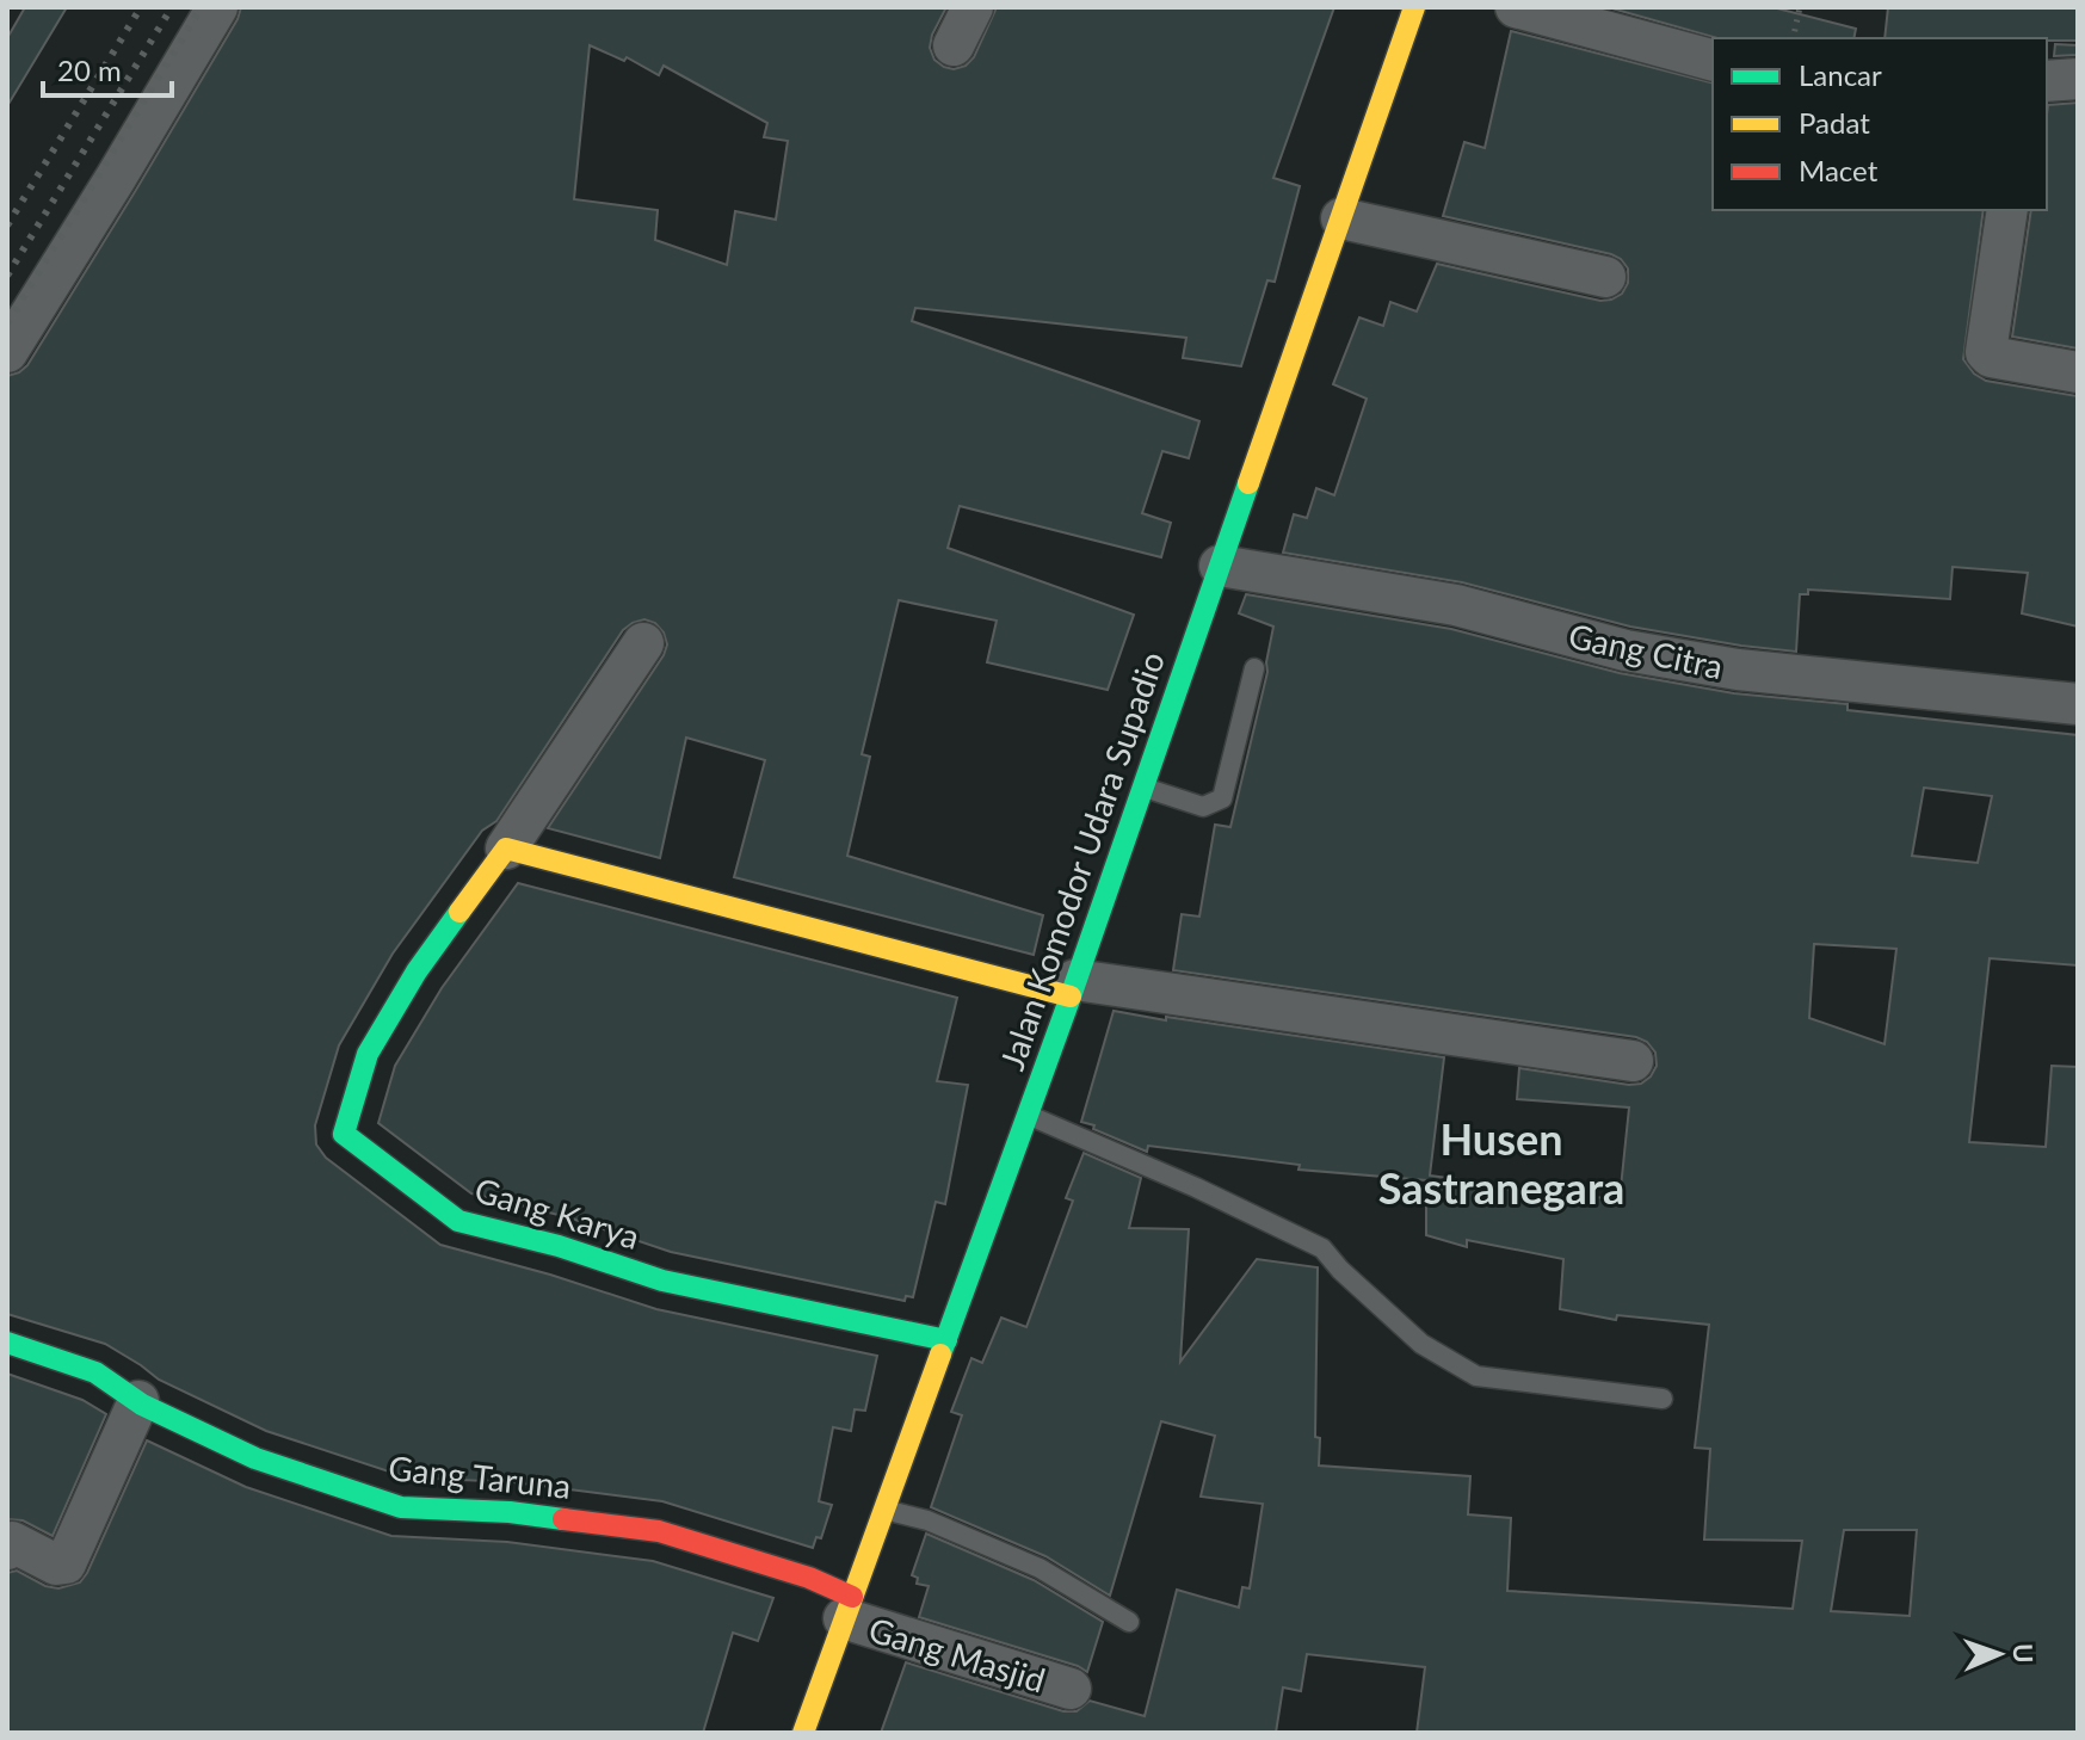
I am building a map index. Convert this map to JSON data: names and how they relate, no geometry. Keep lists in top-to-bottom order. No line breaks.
{"streets":{"street":["Gang Citra","Jalan Komodor Udara Supadio","Gang Karya","Gang Taruna","Gang Masjid"]},"crossings":[["Gang Citra","Jalan Komodor Udara Supadio"],["Jalan Komodor Udara Supadio","Gang Karya"],["Jalan Komodor Udara Supadio","Gang Taruna"],["Jalan Komodor Udara Supadio","Gang Masjid"],["Gang Taruna","Gang Masjid"]],"districts":["Husen Sastranegara"],"legend":["Lancar","Padat","Macet"],"scale_bar":"20 m","north":"right"}
